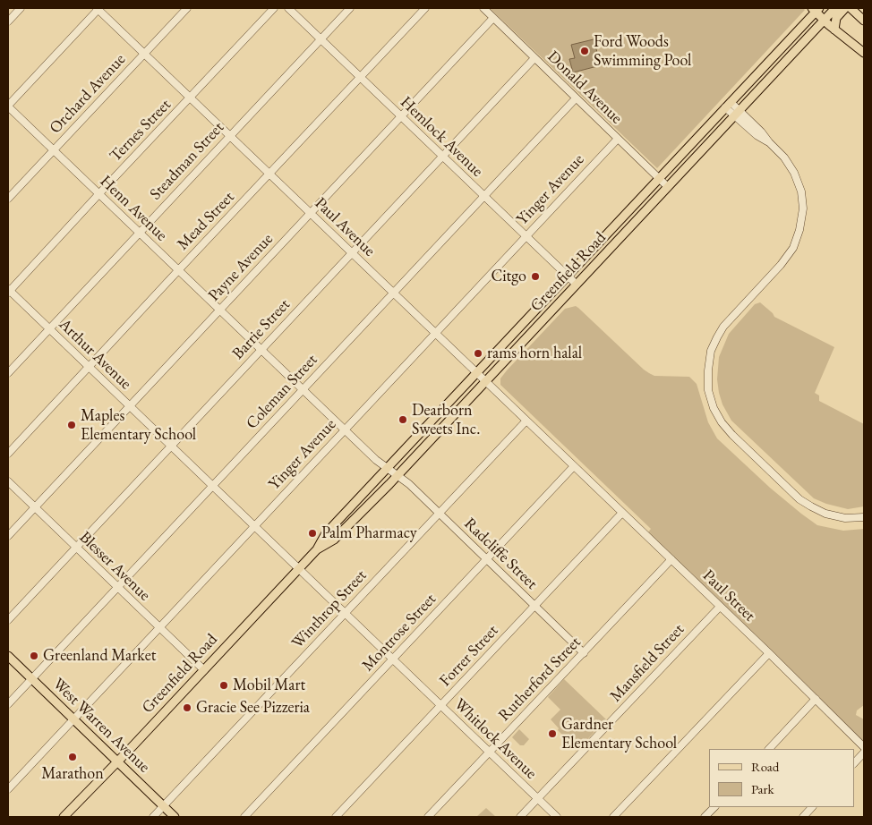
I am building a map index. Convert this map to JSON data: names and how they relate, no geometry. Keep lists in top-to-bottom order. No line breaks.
{"streets":{"main road":["Greenfield Road","West Warren Avenue"],"street":["Donald Avenue","Orchard Avenue","Ternes Street","Hemlock Avenue","Steadman Street","Yinger Avenue","Henn Avenue","Mead Street","Paul Avenue","Payne Avenue","Barrie Street","Arthur Avenue","Coleman Street","Radcliffe Street","Blesser Avenue","Paul Street","Winthrop Street","Montrose Street","Forrer Street","Mansfield Street","Rutherford Street","Whitlock Avenue"]},"crossings":[["Donald Avenue","Yinger Avenue"],["Donald Avenue","Payne Avenue"],["Donald Avenue","Greenfield Road"],["Donald Avenue","Barrie Street"],["Donald Avenue","Coleman Street"],["Orchard Avenue","Henn Avenue"],["Orchard Avenue","Paul Avenue"],["Ternes Street","Henn Avenue"],["Ternes Street","Paul Avenue"],["Ternes Street","Arthur Avenue"],["Hemlock Avenue","Steadman Street"],["Hemlock Avenue","Yinger Avenue"],["Hemlock Avenue","Mead Street"],["Hemlock Avenue","Payne Avenue"],["Hemlock Avenue","Greenfield Road"],["Hemlock Avenue","Barrie Street"],["Hemlock Avenue","Coleman Street"],["Steadman Street","Henn Avenue"],["Steadman Street","Paul Avenue"],["Steadman Street","Arthur Avenue"],["Yinger Avenue","Henn Avenue"],["Yinger Avenue","Paul Avenue"],["Yinger Avenue","Arthur Avenue"],["Yinger Avenue","Blesser Avenue"],["Yinger Avenue","West Warren Avenue"],["Henn Avenue","Mead Street"],["Henn Avenue","Payne Avenue"],["Henn Avenue","Greenfield Road"],["Henn Avenue","Barrie Street"],["Henn Avenue","Coleman Street"],["Henn Avenue","Radcliffe Street"],["Mead Street","Paul Avenue"],["Mead Street","Arthur Avenue"],["Paul Avenue","Payne Avenue"],["Paul Avenue","Greenfield Road"],["Paul Avenue","Barrie Street"],["Paul Avenue","Coleman Street"],["Paul Avenue","Paul Street"],["Paul Avenue","Winthrop Street"],["Paul Avenue","Montrose Street"],["Payne Avenue","Arthur Avenue"],["Payne Avenue","Blesser Avenue"],["Greenfield Road","Arthur Avenue"],["Greenfield Road","Radcliffe Street"],["Greenfield Road","Blesser Avenue"],["Greenfield Road","West Warren Avenue"],["Greenfield Road","Whitlock Avenue"],["Barrie Street","Arthur Avenue"],["Barrie Street","Blesser Avenue"],["Arthur Avenue","Coleman Street"],["Arthur Avenue","Whitlock Avenue"],["Coleman Street","Blesser Avenue"],["Coleman Street","West Warren Avenue"],["Radcliffe Street","Winthrop Street"],["Radcliffe Street","Montrose Street"],["Radcliffe Street","Forrer Street"],["Radcliffe Street","Rutherford Street"],["Paul Street","Montrose Street"],["Paul Street","Forrer Street"],["Paul Street","Mansfield Street"],["Paul Street","Rutherford Street"],["Winthrop Street","West Warren Avenue"],["Winthrop Street","Whitlock Avenue"],["Montrose Street","Whitlock Avenue"],["Forrer Street","Whitlock Avenue"],["Mansfield Street","Whitlock Avenue"],["Rutherford Street","Whitlock Avenue"]],"places":["Ford Woods Swimming Pool","Citgo","rams horn halal","Dearborn Sweets Inc.","Maples Elementary School","Palm Pharmacy","Greenland Market","Mobil Mart","Gracie See Pizzeria","Gardner Elementary School","Marathon"],"legend":["Road","Park"]}
